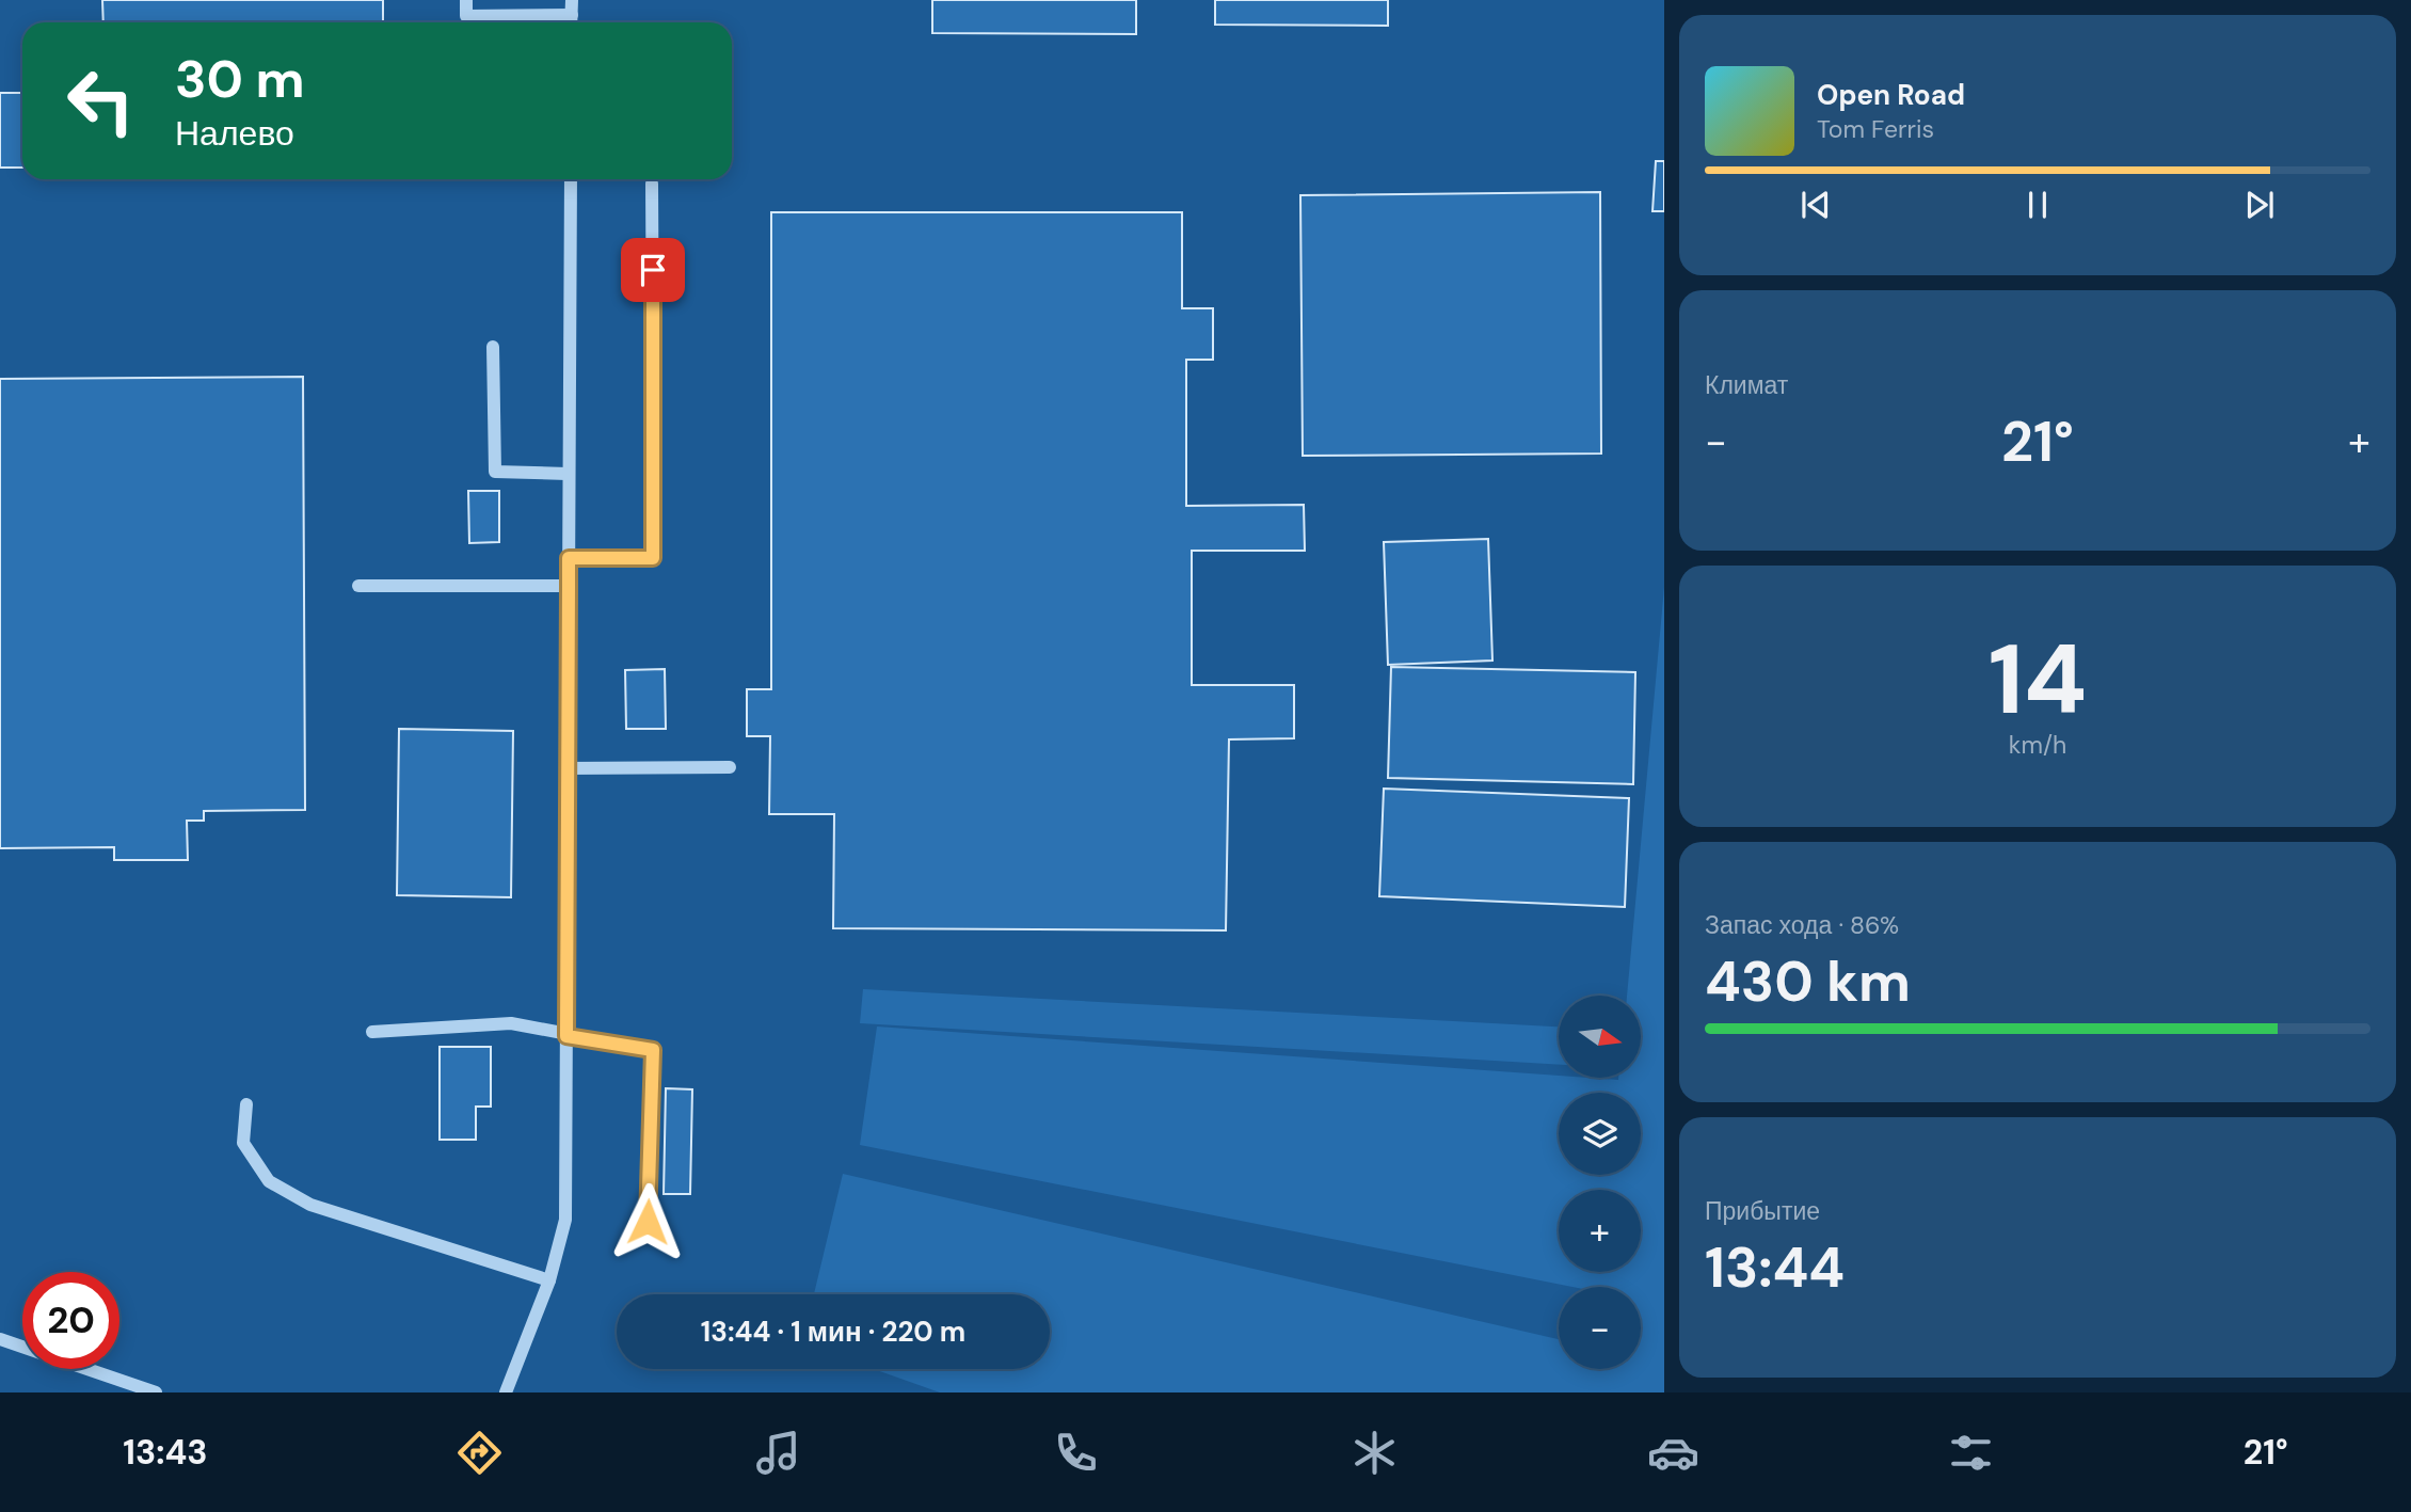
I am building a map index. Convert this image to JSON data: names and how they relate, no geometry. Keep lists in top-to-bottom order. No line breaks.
{"north":"right","page":{"turn":["30 m","Налево"],"song":["Open Road","Tom Ferris"],"tile":["Климат",["14","km/h"],["Запас хода · 86%","430 km"],["Прибытие","13:44"]],"heat":["−","21°","+"],"map_buttons":["+","−"],"limit":"20","trip":"13:44 · 1 мин · 220 m","tabs":["13:43","21°"]}}
